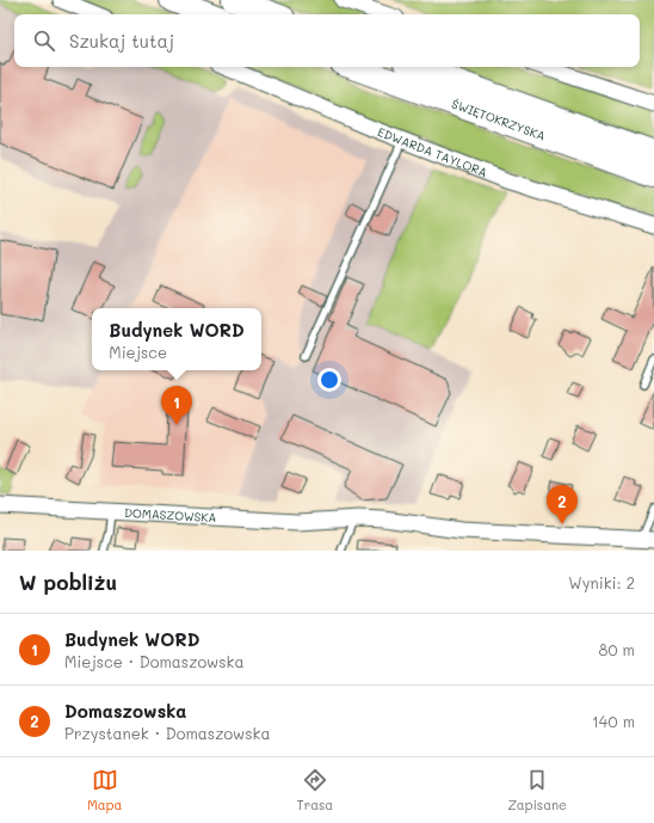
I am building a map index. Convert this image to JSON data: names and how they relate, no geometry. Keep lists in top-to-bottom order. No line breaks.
{"streets":{"highway":["ŚWIĘTOKRZYSKA"],"street":["EDWARDA TAYLORA","DOMASZOWSKA"]},"page":{"search":"Szukaj tutaj","popup":["Budynek WORD","Miejsce"],"pins":["1","2"],"heading":["W pobliżu","Wyniki: 2"],"list":[{"mark":"1","name":"Budynek WORD","note":"Miejsce · Domaszowska","value":"80 m"},{"mark":"2","name":"Domaszowska","note":"Przystanek · Domaszowska","value":"140 m"}],"nav":["Mapa","Trasa","Zapisane"]}}
